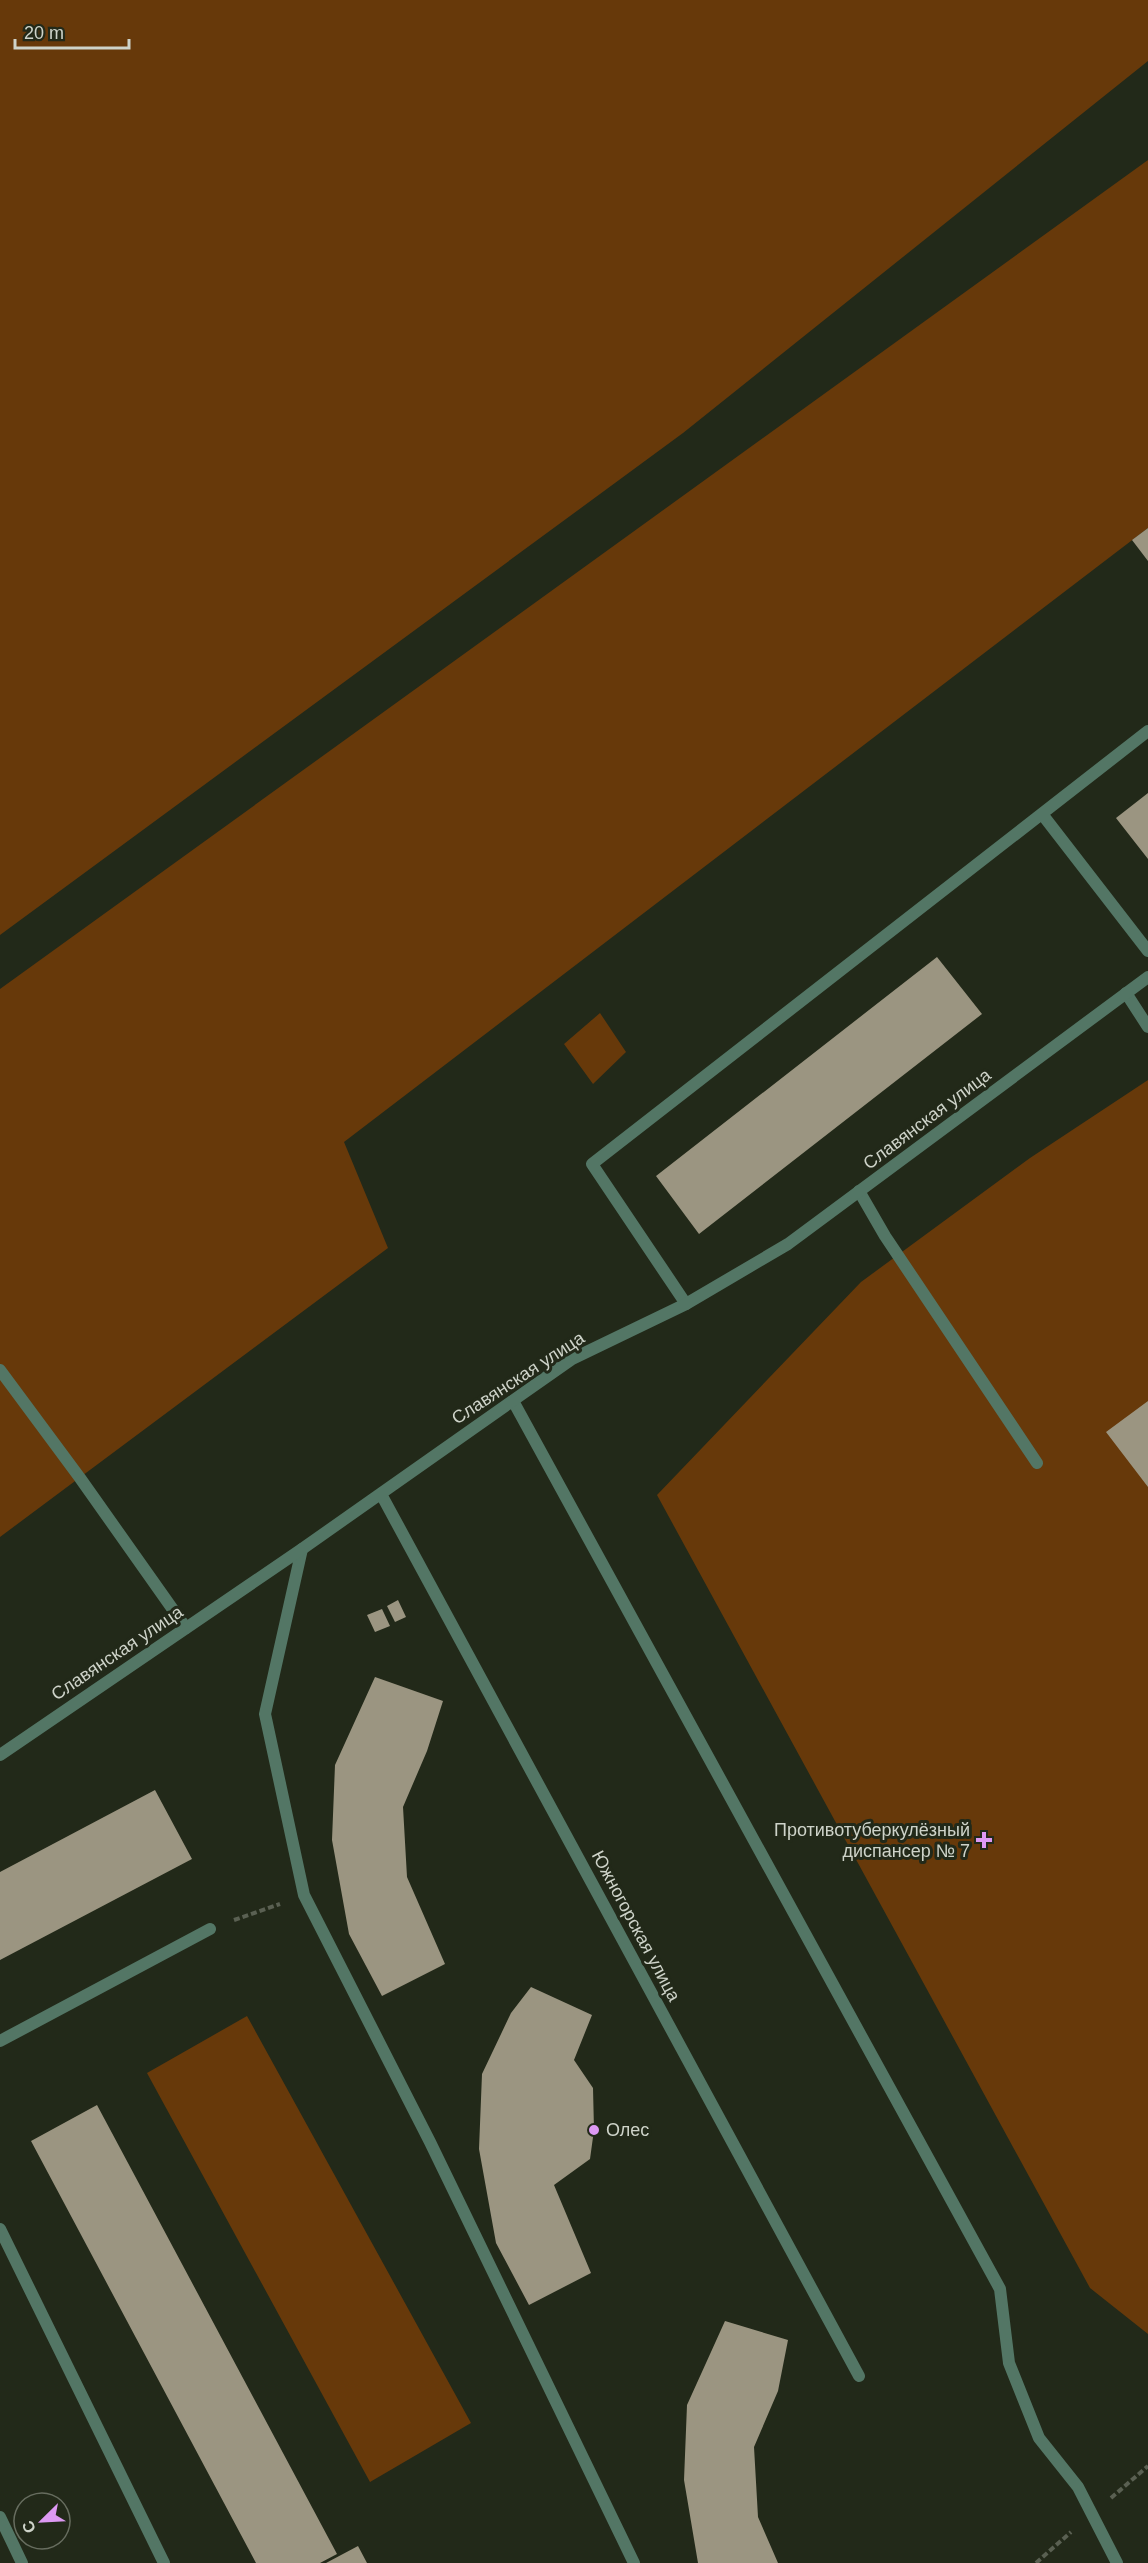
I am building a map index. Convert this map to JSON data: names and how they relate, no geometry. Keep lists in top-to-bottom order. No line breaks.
{"streets":{"street":["Славянская улица","Южногорская улица"]},"crossings":[["Славянская улица","Южногорская улица"]],"places":{"health":["Противотуберкулёзный диспансер № 7"],"other":["Олес"]},"scale_bar":"20 m","north":"bottom left"}
